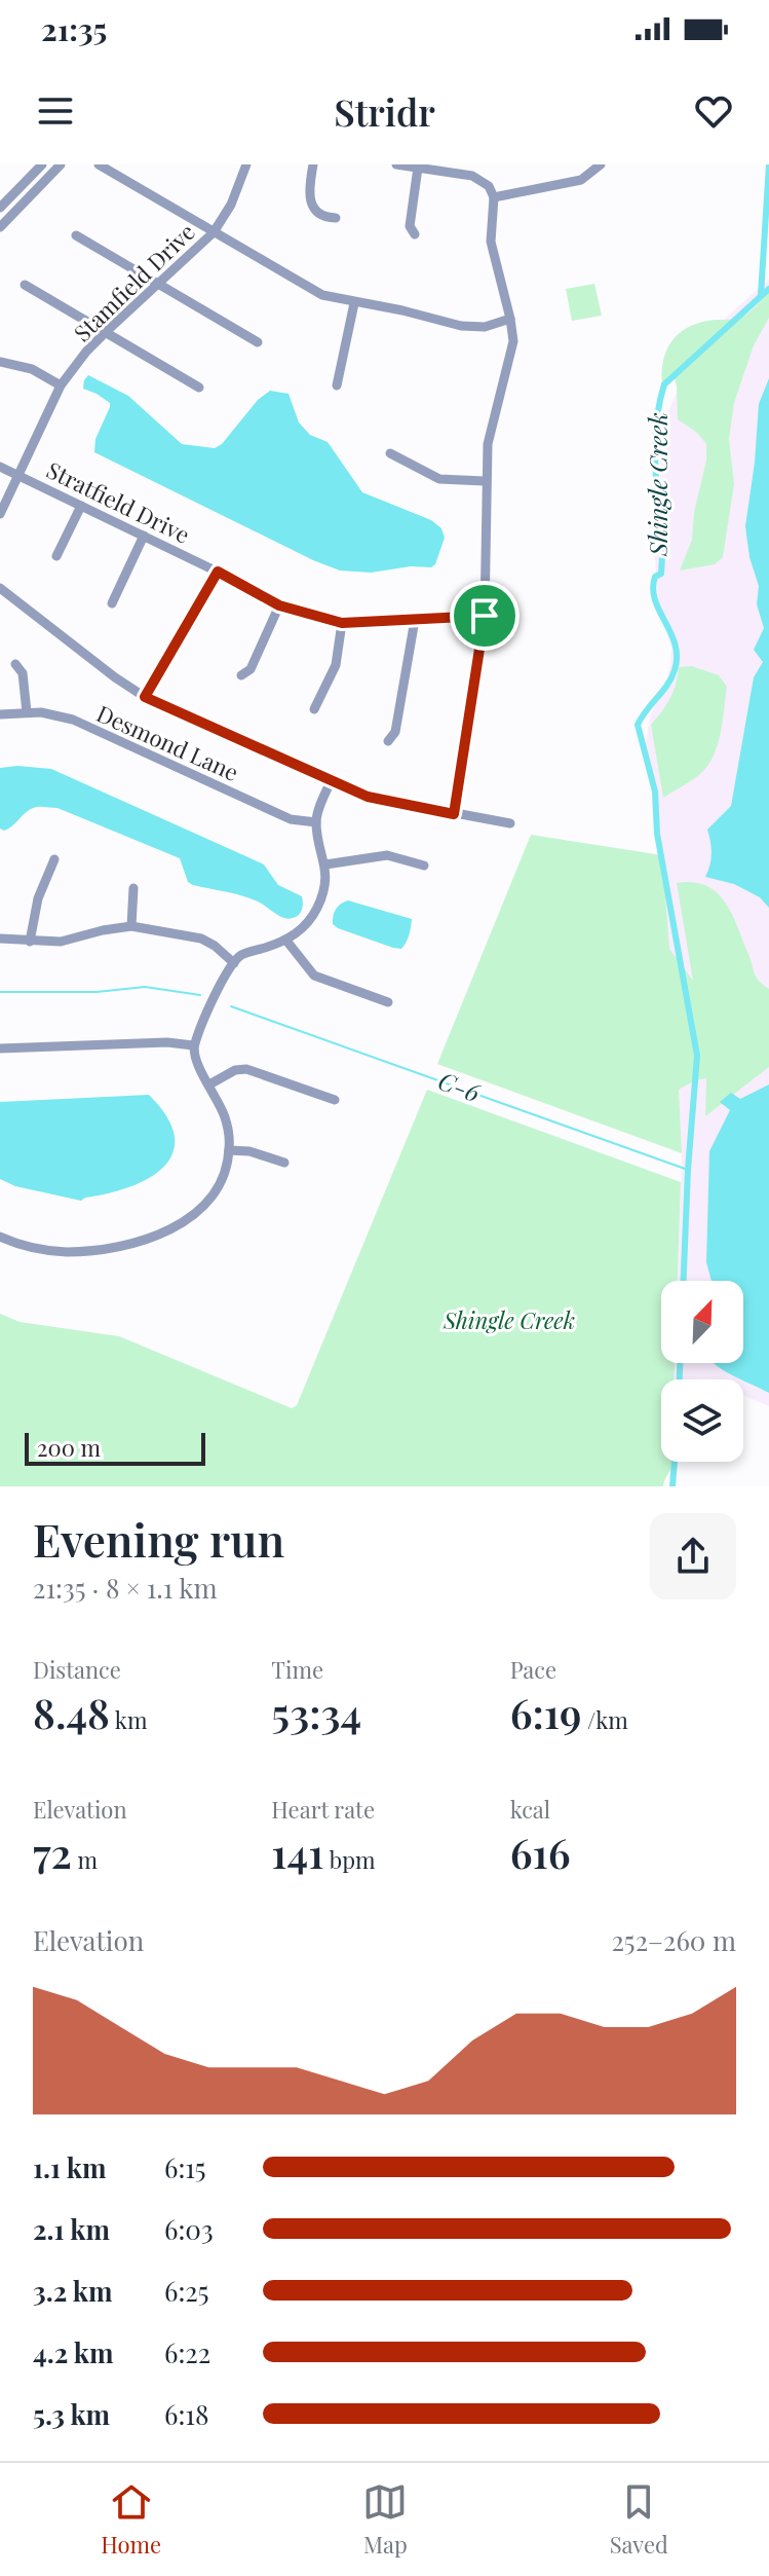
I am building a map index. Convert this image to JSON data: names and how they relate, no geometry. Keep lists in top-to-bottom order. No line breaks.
{"streets":{"street":["Stamfield Drive","Stratfield Drive","Desmond Lane"]},"crossings":[["Stamfield Drive","Stratfield Drive"]],"water":["Shingle Creek","C-6"],"parks":["Shingle Creek"],"scale_bar":"200 m","north":"top right","page":{"status":"21:35","header":"Stridr","scale":"200 m","heading":["Evening run","21:35 · 8 × 1.1 km"],"stats":[["Distance","8.48 km"],["Time","53:34"],["Pace","6:19 /km"],["Elevation","72 m"],["Heart rate","141 bpm"],["kcal","616"]],"chart":["Elevation","252–260 m"],"list":[{"name":"1.1 km","note":"6:15"},{"name":"2.1 km","note":"6:03"},{"name":"3.2 km","note":"6:25"},{"name":"4.2 km","note":"6:22"},{"name":"5.3 km","note":"6:18"}],"tabs":["Home","Map","Saved"]}}
